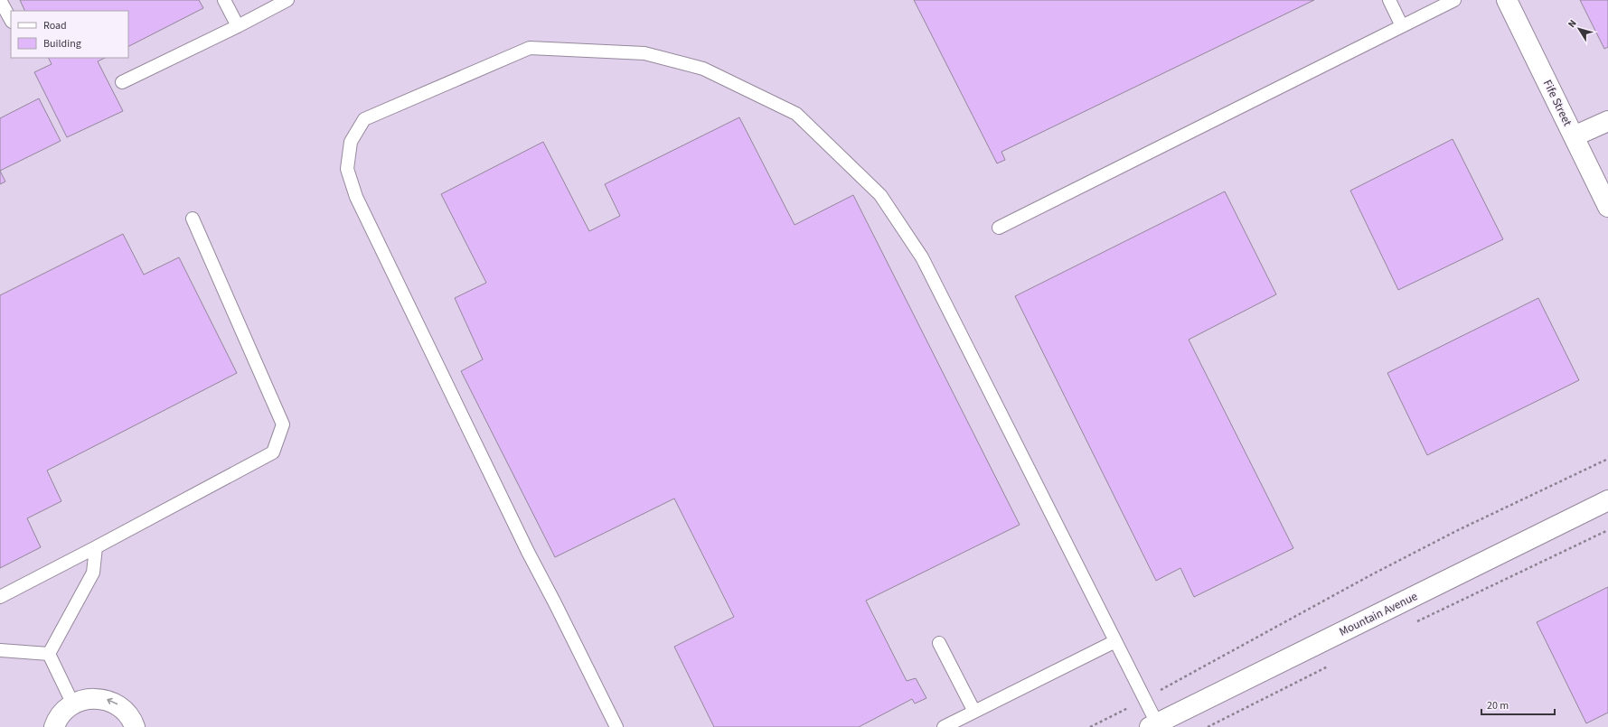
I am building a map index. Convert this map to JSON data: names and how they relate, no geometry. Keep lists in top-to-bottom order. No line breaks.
{"streets":{"street":["Fife Street","Mountain Avenue"]},"legend":["Road","Building"],"scale_bar":"20 m","north":"top left"}
